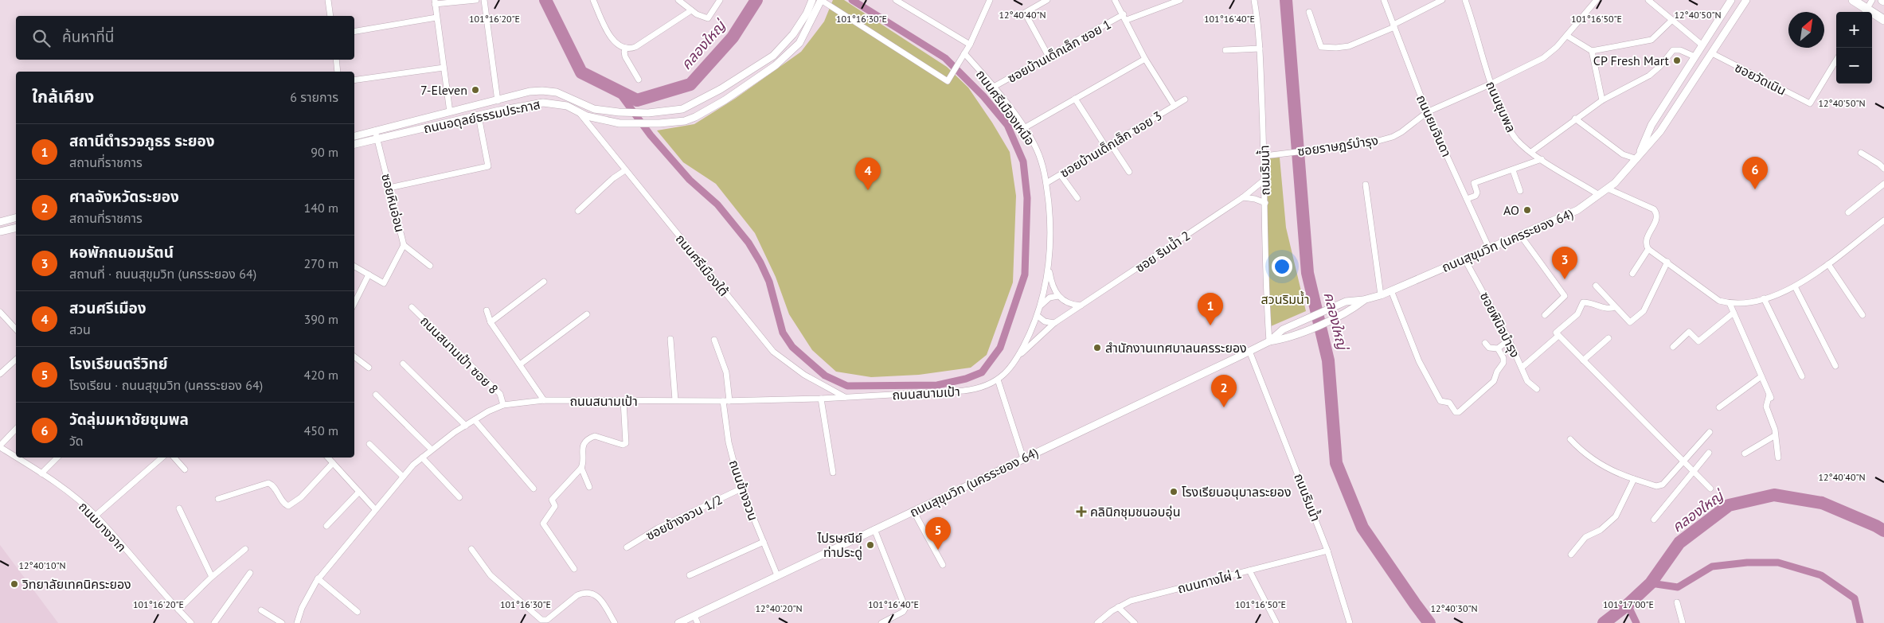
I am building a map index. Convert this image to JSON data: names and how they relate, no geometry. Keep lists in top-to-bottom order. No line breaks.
{"streets":{"street":["ซอยบ้านเด็กเล็ก ซอย 1","ซอยวัดเนิน","ถนนชุมพล","ถนนศรีเมืองเหนือ","ถนนอดุลย์ธรรมประภาส","ถนนยมจินดา","ซอยบ้านเด็กเล็ก ซอย 3","ซอยราษฎร์บำรุง","ถนนริมน้ำ","ซอยหินอ่อน","ถนนสุขุมวิท (นครระยอง 64)","ซอย ริมน้ำ 2","ถนนศรีเมืองใต้","ซอยพินิจบำรุง","ถนนสนามเป้า ซอย 8","ถนนสนามเป้า","ถนนข้างจวน","ซอยข้างจวน 1/2","ถนนบางจาก","ถนนทางไผ่ 1"]},"crossings":[["ซอยบ้านเด็กเล็ก ซอย 1","ถนนศรีเมืองเหนือ"],["ซอยวัดเนิน","ถนนสุขุมวิท (นครระยอง 64)"],["ถนนชุมพล","ซอยราษฎร์บำรุง"],["ถนนชุมพล","ถนนสุขุมวิท (นครระยอง 64)"],["ถนนศรีเมืองเหนือ","ซอยบ้านเด็กเล็ก ซอย 3"],["ถนนศรีเมืองเหนือ","ซอย ริมน้ำ 2"],["ถนนศรีเมืองเหนือ","ถนนสนามเป้า"],["ถนนอดุลย์ธรรมประภาส","ซอยหินอ่อน"],["ถนนอดุลย์ธรรมประภาส","ถนนศรีเมืองใต้"],["ถนนยมจินดา","ซอยราษฎร์บำรุง"],["ถนนยมจินดา","ถนนสุขุมวิท (นครระยอง 64)"],["ซอยราษฎร์บำรุง","ถนนริมน้ำ"],["ถนนริมน้ำ","ถนนสุขุมวิท (นครระยอง 64)"],["ถนนริมน้ำ","ซอย ริมน้ำ 2"],["ถนนริมน้ำ","ถนนทางไผ่ 1"],["ถนนสุขุมวิท (นครระยอง 64)","ซอยพินิจบำรุง"],["ถนนสุขุมวิท (นครระยอง 64)","ถนนข้างจวน"],["ถนนศรีเมืองใต้","ถนนสนามเป้า"],["ถนนสนามเป้า ซอย 8","ถนนสนามเป้า"],["ถนนสนามเป้า","ถนนข้างจวน"],["ถนนข้างจวน","ซอยข้างจวน 1/2"]],"water":["คลองใหญ่"],"parks":["สวนริมน้ำ"],"places":{"other":["CP Fresh Mart","7-Eleven","AO","สำนักงานเทศบาลนครระยอง","โรงเรียนอนุบาลระยอง","ไปรษณีย์ ท่าประดู่","วิทยาลัยเทคนิคระยอง"],"health":["คลินิกชุมชนอบอุ่น"]},"north":"top right","page":{"map_buttons":["+","−"],"search":"ค้นหาที่นี่","heading":["ใกล้เคียง","6 รายการ"],"list":[{"mark":"1","name":"สถานีตำรวจภูธร ระยอง","note":"สถานที่ราชการ","value":"90 m"},{"mark":"2","name":"ศาลจังหวัดระยอง","note":"สถานที่ราชการ","value":"140 m"},{"mark":"3","name":"หอพักถนอมรัตน์","note":"สถานที่ · ถนนสุขุมวิท (นครระยอง 64)","value":"270 m"},{"mark":"4","name":"สวนศรีเมือง","note":"สวน","value":"390 m"},{"mark":"5","name":"โรงเรียนตรีวิทย์","note":"โรงเรียน · ถนนสุขุมวิท (นครระยอง 64)","value":"420 m"},{"mark":"6","name":"วัดลุ่มมหาชัยชุมพล","note":"วัด","value":"450 m"}],"pins":["6","4","3","1","2","5"]},"coordinates":["12°40'40\"N","12°40'50\"N","101°16'20\"E","101°16'30\"E","101°16'40\"E","101°16'50\"E","12°40'10\"N","101°17'00\"E","12°40'20\"N","12°40'30\"N"]}
